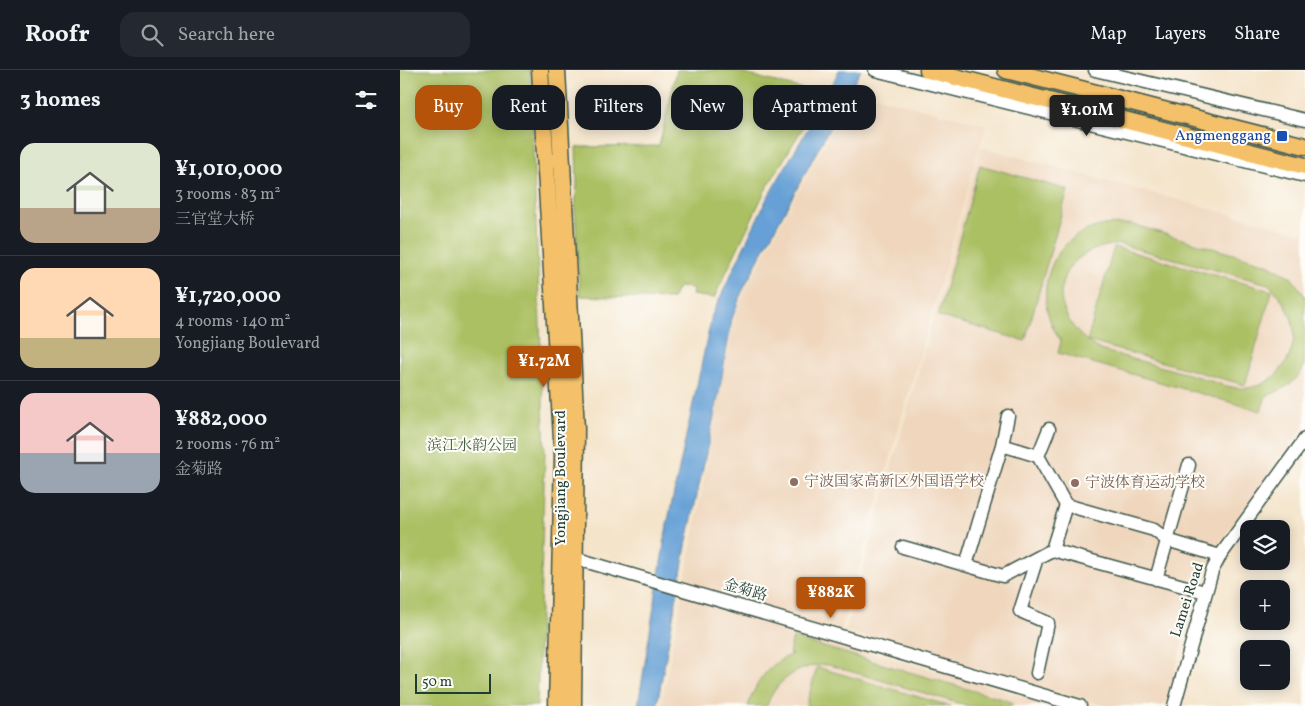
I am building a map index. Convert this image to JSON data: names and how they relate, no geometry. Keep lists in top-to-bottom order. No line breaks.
{"streets":{"main road":["Yongjiang Boulevard"],"street":["金菊路","Lamei Road"]},"crossings":[["Yongjiang Boulevard","金菊路"]],"parks":["滨江水韵公园"],"places":{"transit":["Angmenggang"],"other":["宁波国家高新区外国语学校","宁波体育运动学校"]},"scale_bar":"50 m","page":{"header":"Roofr","search":"Search here","nav":["Map","Layers","Share"],"heading":"3 homes","chip":["Buy","Rent","Filters","New","Apartment"],"price":["¥1.01M","¥1.72M","¥882K"],"list":[{"name":"¥1,010,000","note":"3 rooms · 83 m² · 三官堂大桥"},{"name":"¥1,720,000","note":"4 rooms · 140 m² · Yongjiang Boulevard"},{"name":"¥882,000","note":"2 rooms · 76 m² · 金菊路"}],"map_buttons":["+","−"],"scale":"50 m"}}
